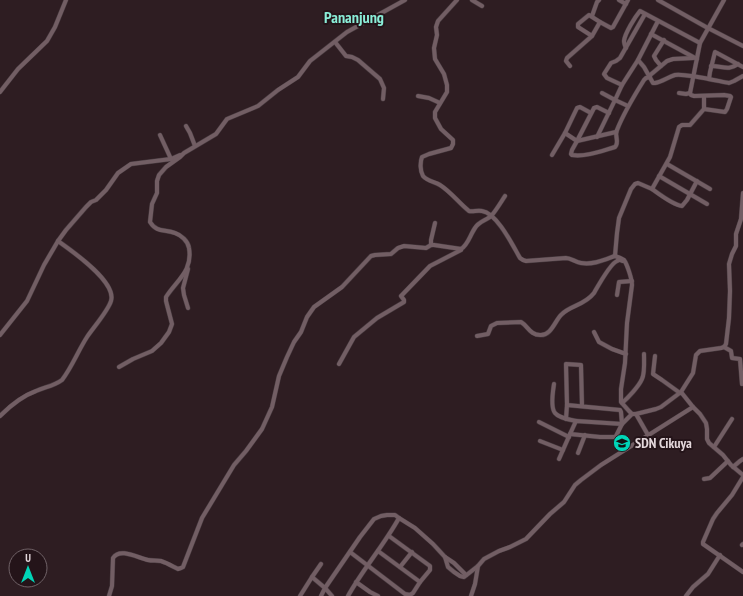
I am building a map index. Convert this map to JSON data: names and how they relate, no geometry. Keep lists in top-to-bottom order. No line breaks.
{"districts":["Pananjung"],"places":{"school or university":["SDN Cikuya"]},"north":"top"}
